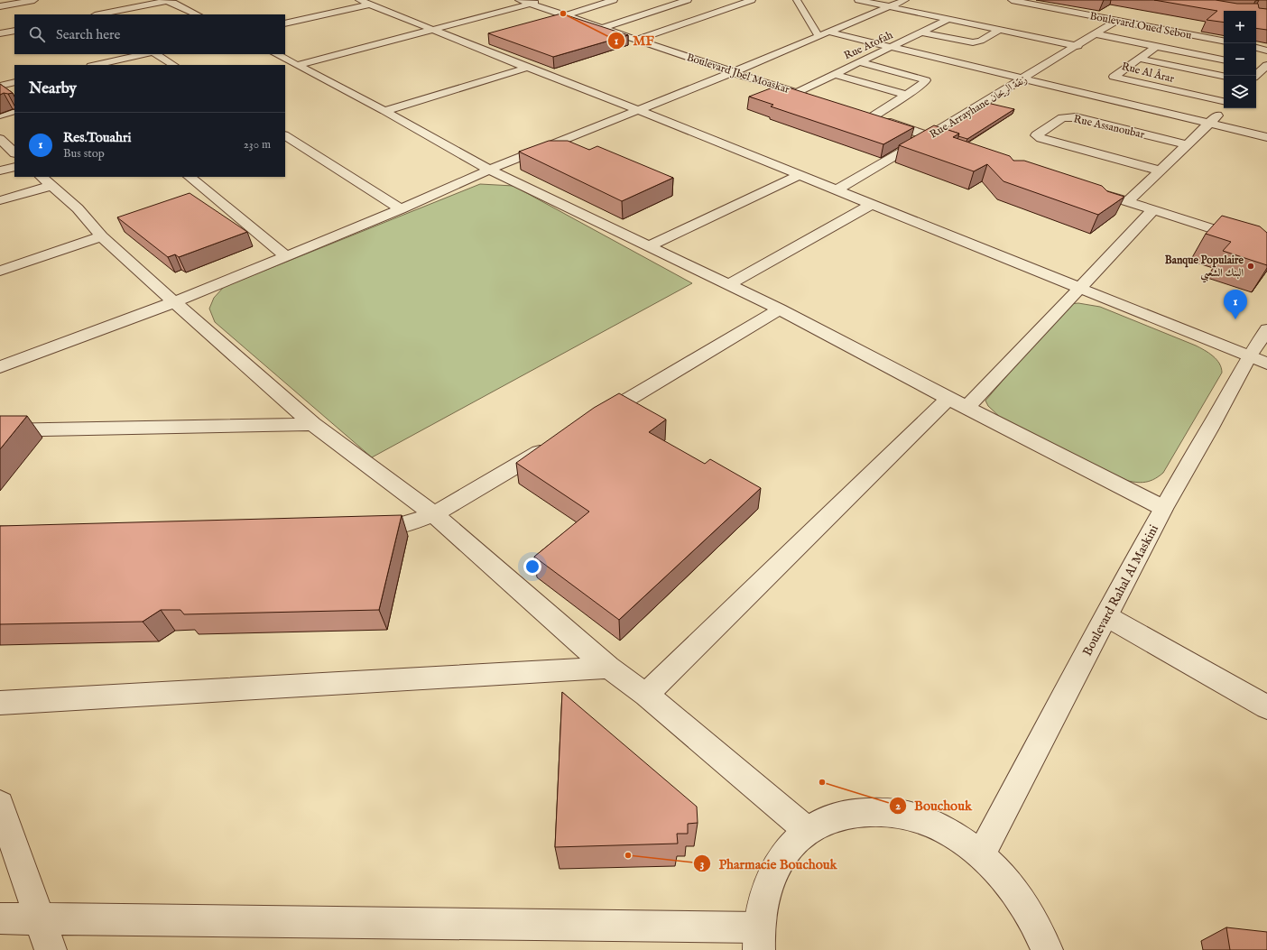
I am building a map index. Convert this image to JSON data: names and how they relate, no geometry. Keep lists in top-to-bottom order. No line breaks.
{"streets":{"street":["Boulevard Oued Sebou","Rue Atofah","Rue Al Ârar","Boulevard Jbel Moaskar","Rue Arrayhane زنقة الريحان","Rue Assanoubar","Boulevard Rahal Al Maskini"]},"crossings":[["Boulevard Oued Sebou","Rue Arrayhane زنقة الريحان"],["Rue Atofah","Boulevard Jbel Moaskar"]],"places":["MF","Banque Populaire البنك الشعبي","Bouchouk","Pharmacie Bouchouk"],"page":{"map_buttons":["+","−"],"search":"Search here","heading":"Nearby","list":[{"mark":"1","name":"Res.Touahri","note":"Bus stop","value":"230 m"}],"pins":"1"}}
